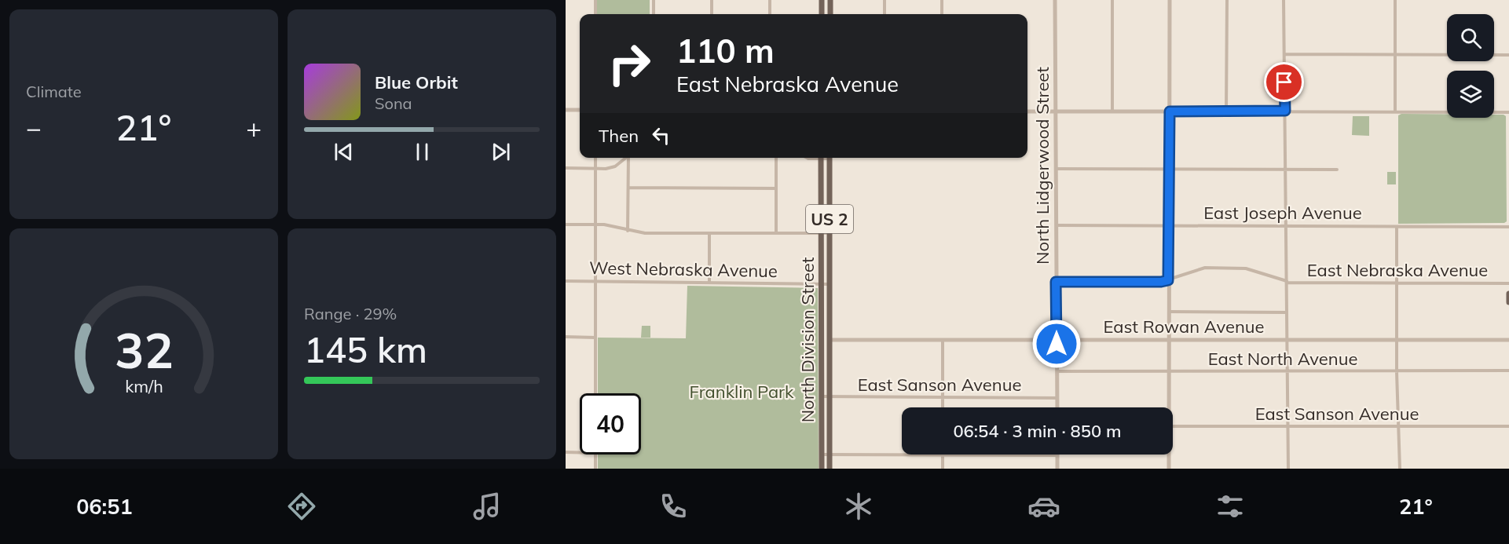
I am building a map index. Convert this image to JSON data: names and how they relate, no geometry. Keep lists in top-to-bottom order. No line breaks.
{"streets":{"main road":["US 2","North Division Street"],"street":["North Lidgerwood Street","East Joseph Avenue","West Nebraska Avenue","East Nebraska Avenue","East Rowan Avenue","East North Avenue","East Sanson Avenue"]},"crossings":[["North Lidgerwood Street","East Joseph Avenue"],["North Lidgerwood Street","East Nebraska Avenue"],["North Lidgerwood Street","East Rowan Avenue"],["North Lidgerwood Street","East North Avenue"],["North Lidgerwood Street","East Sanson Avenue"],["West Nebraska Avenue","North Division Street"],["East Rowan Avenue","North Division Street"],["North Division Street","East Sanson Avenue"]],"parks":["Franklin Park"],"page":{"tile":["Climate",["Range · 29%","145 km"]],"turn":["110 m","East Nebraska Avenue"],"song":["Blue Orbit","Sona"],"heat":["−","21°","+"],"then":"Then","limit":"40","trip":"06:54 · 3 min · 850 m","tabs":["06:51","21°"],"gauge":["32","km/h"]}}
